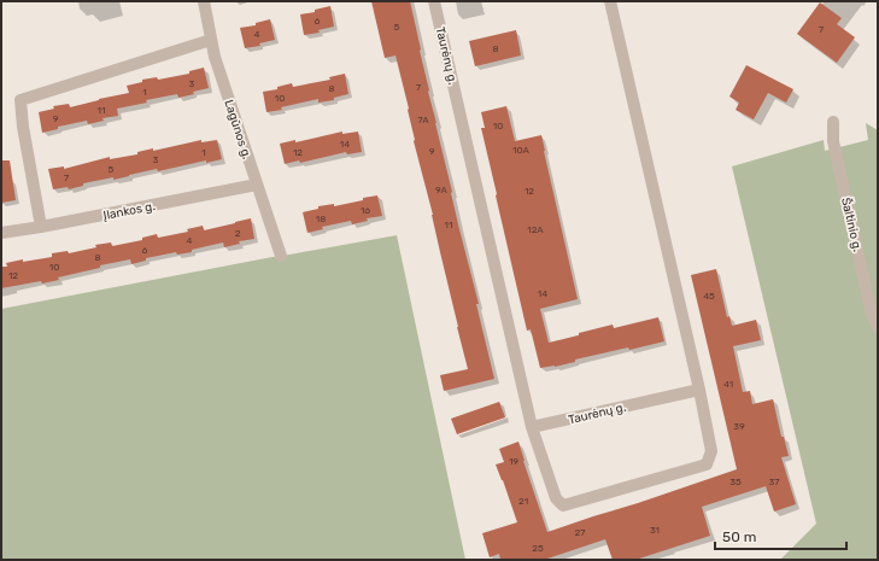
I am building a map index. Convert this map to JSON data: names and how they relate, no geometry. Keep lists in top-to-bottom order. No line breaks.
{"streets":{"street":["Taurėnų g.","Lagūnos g.","Įlankos g.","Šaltinio g."]},"crossings":[["Lagūnos g.","Įlankos g."]],"house_numbers":["6","5","7","4","8","3","7","8","1","10","11","9","7A","10","14","10A","9","1","12","3","5","7","9A","12","16","18","11","12A","2","4","6","8","10","12","14","45","41","39","19","35","37","21","31","27","25"],"scale_bar":"50 m"}
